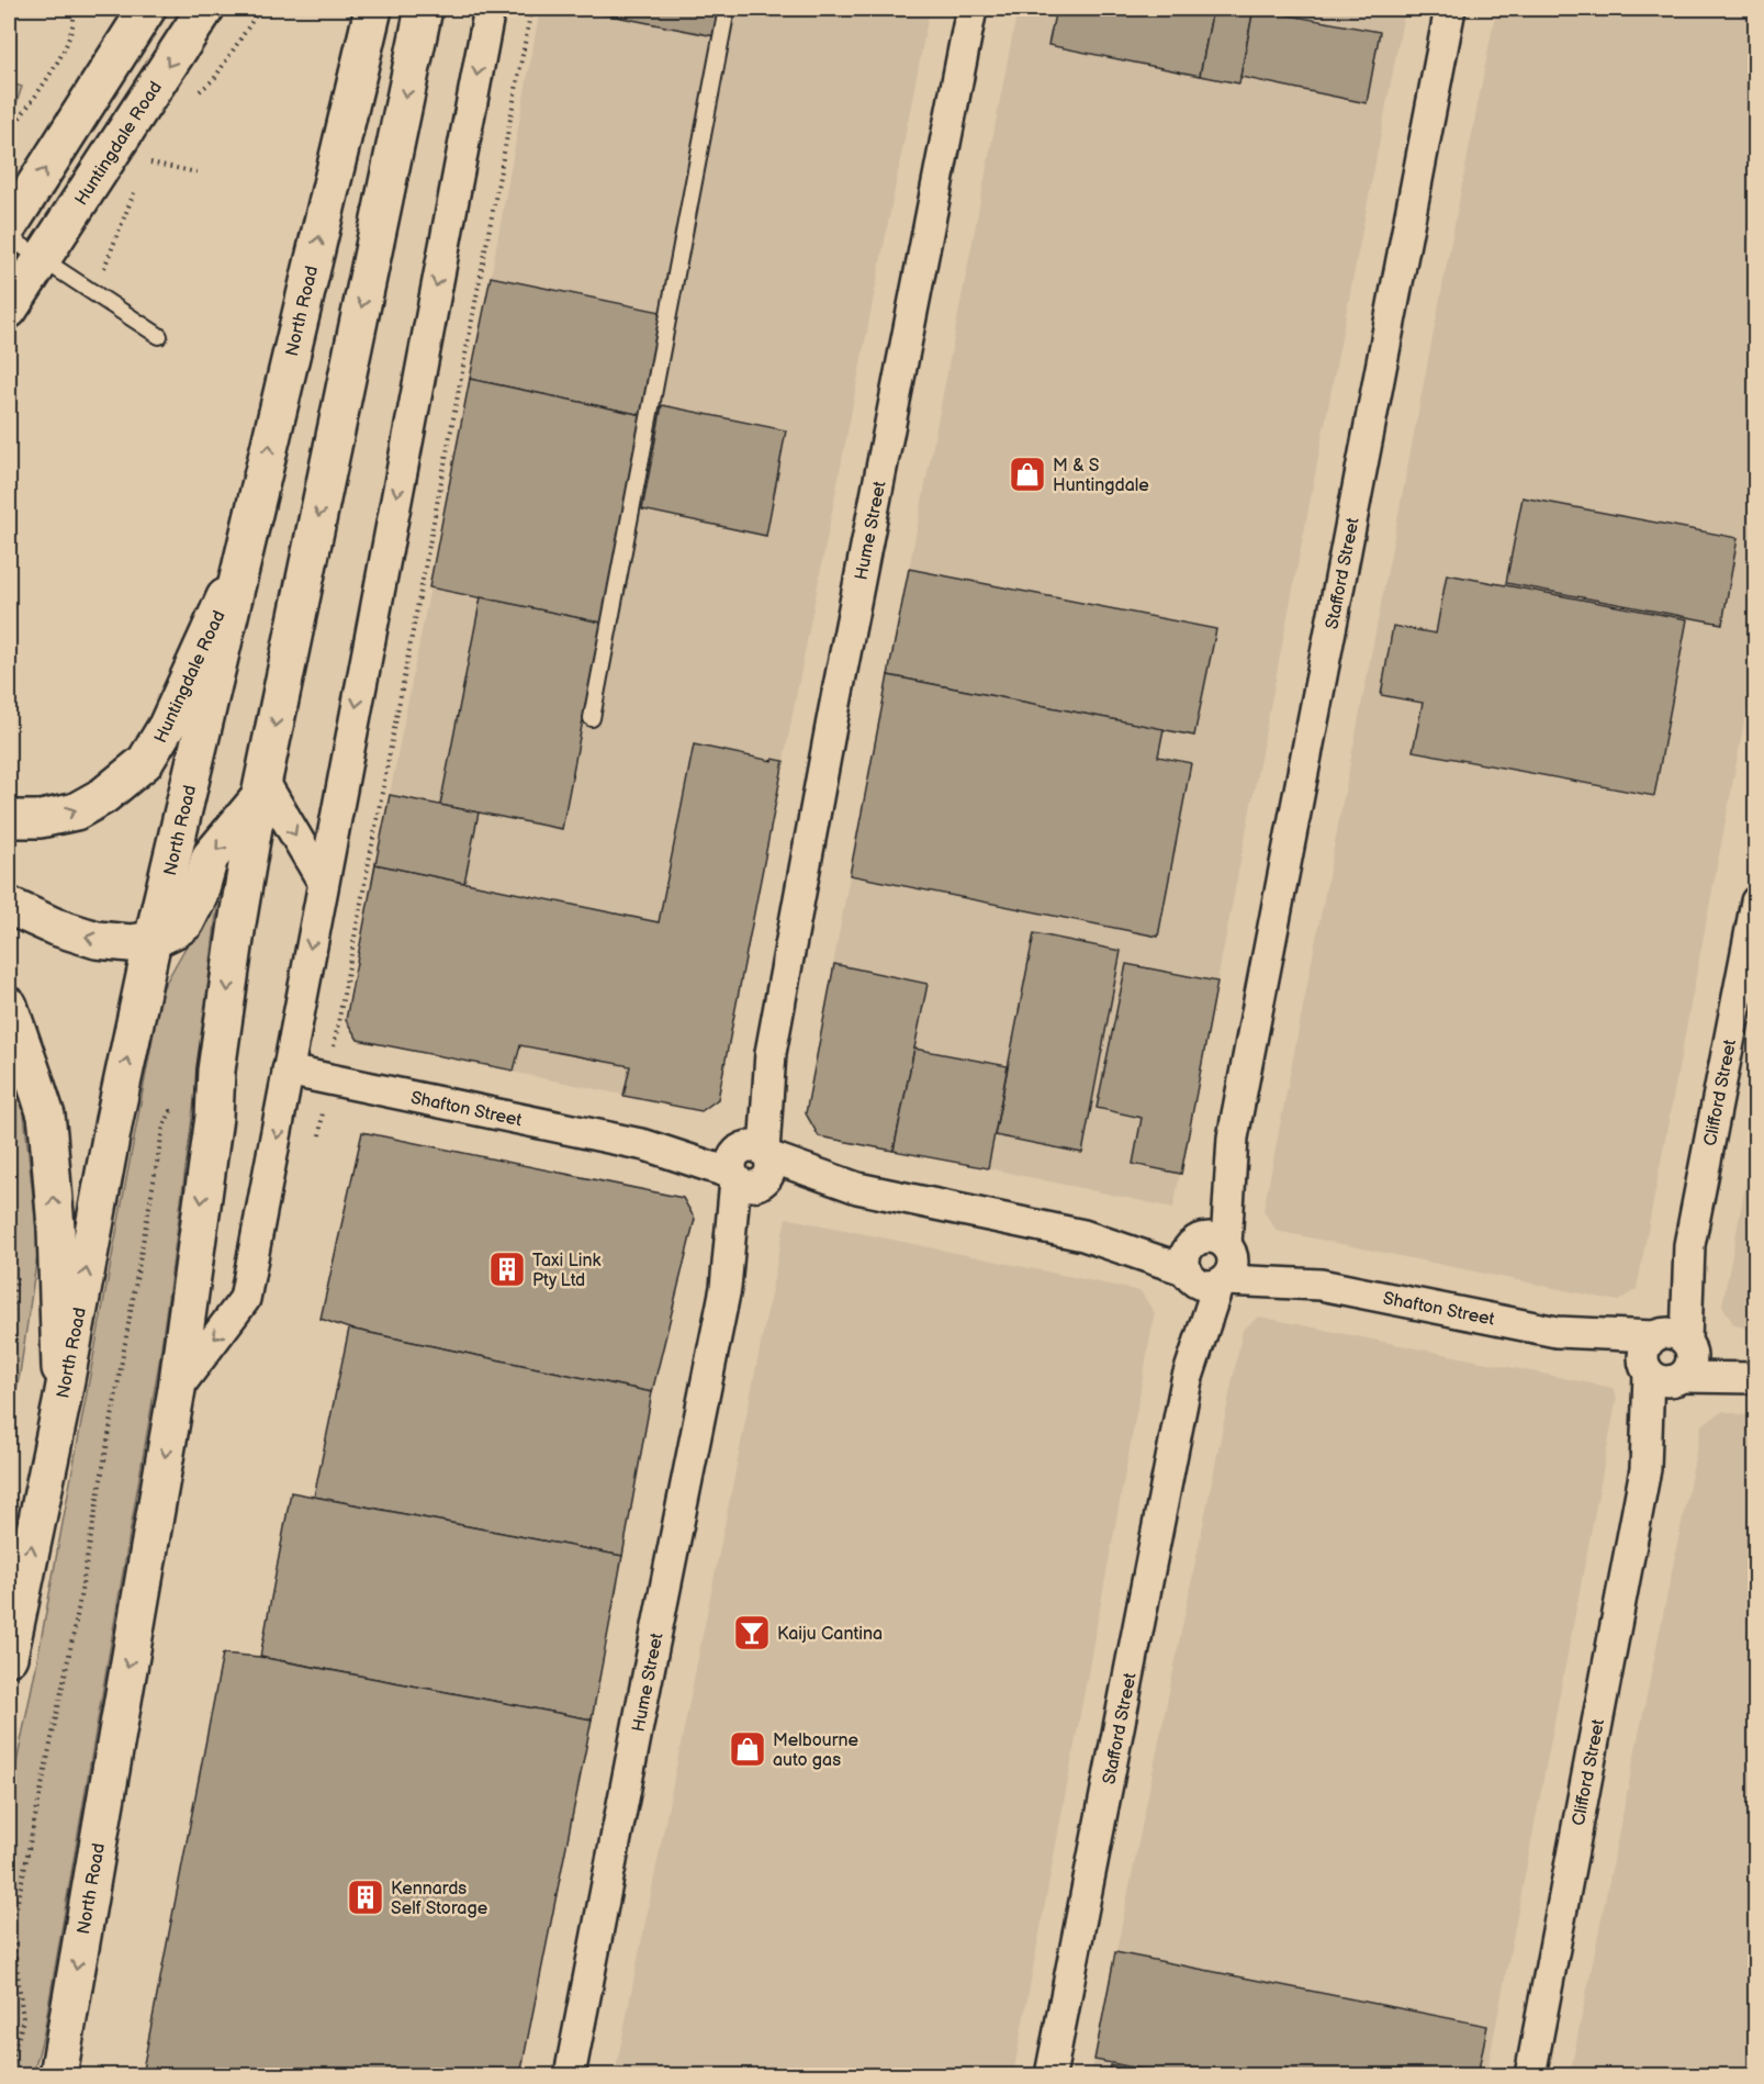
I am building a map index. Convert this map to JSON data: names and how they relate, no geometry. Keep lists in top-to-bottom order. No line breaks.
{"streets":{"main road":["Huntingdale Road","North Road"],"street":["Hume Street","Stafford Street","Clifford Street","Shafton Street"]},"crossings":[["Huntingdale Road","North Road"],["North Road","Shafton Street"],["Hume Street","Shafton Street"],["Stafford Street","Shafton Street"],["Clifford Street","Shafton Street"]],"places":{"shop":["M & S Huntingdale","Melbourne auto gas"],"building":["Taxi Link Pty Ltd","Kennards Self Storage"],"bar":["Kaiju Cantina"]}}
